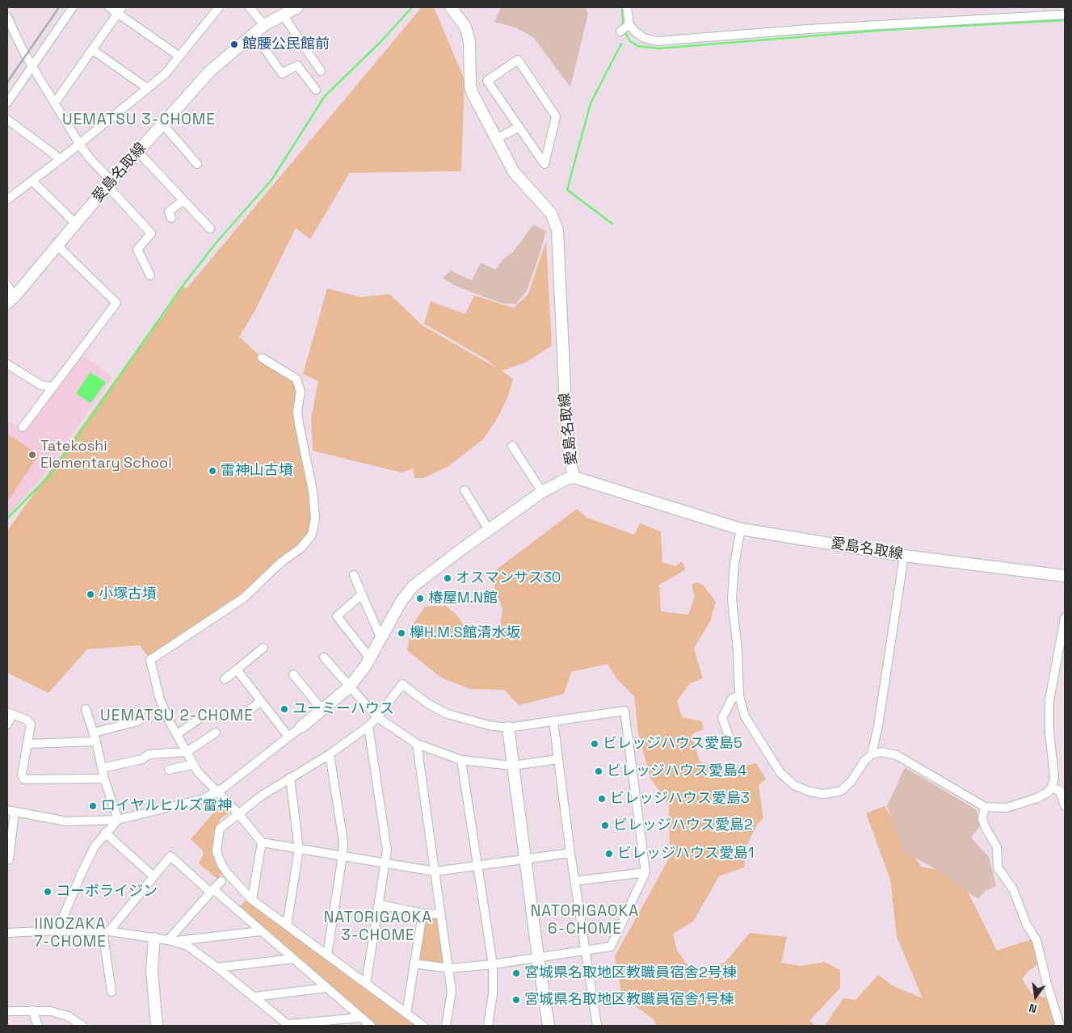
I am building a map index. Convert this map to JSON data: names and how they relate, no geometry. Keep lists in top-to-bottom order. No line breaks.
{"streets":{"main road":["愛島名取線"]},"districts":["UEMATSU 3-CHOME","UEMATSU 2-CHOME","NATORIGAOKA 6-CHOME","NATORIGAOKA 3-CHOME","IINOZAKA 7-CHOME"],"places":["館腰公民館前","Tatekoshi Elementary School","雷神山古墳","オスマンサス30","小塚古墳","椿屋M.N館","欅H.M.S館清水坂","ユーミーハウス","ビレッジハウス愛島5","ビレッジハウス愛島4","ビレッジハウス愛島3","ロイヤルヒルズ雷神","ビレッジハウス愛島2","ビレッジハウス愛島1","コーポライジン","宮城県名取地区教職員宿舎2号棟","宮城県名取地区教職員宿舎1号棟"],"north":"bottom"}
